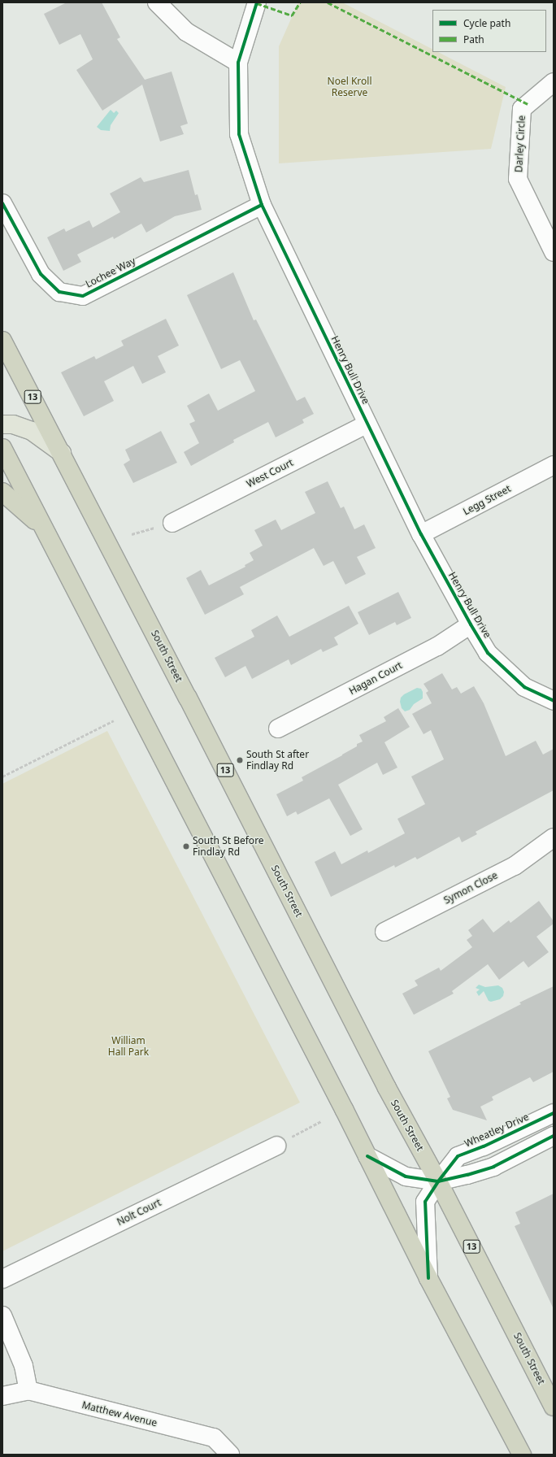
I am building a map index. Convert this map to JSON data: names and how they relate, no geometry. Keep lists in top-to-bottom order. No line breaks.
{"streets":{"highway":["13","South Street"],"street":["Darley Circle","Lochee Way","Henry Bull Drive","West Court","Legg Street","Hagan Court","Symon Close","Wheatley Drive","Nolt Court","Matthew Avenue"]},"crossings":[["Lochee Way","Henry Bull Drive"],["Henry Bull Drive","West Court"],["Henry Bull Drive","Legg Street"],["Henry Bull Drive","Hagan Court"],["South Street","Wheatley Drive"]],"parks":["Noel Kroll Reserve","William Hall Park"],"places":["South St after Findlay Rd","South St Before Findlay Rd"],"legend":["Cycle path","Path"]}
